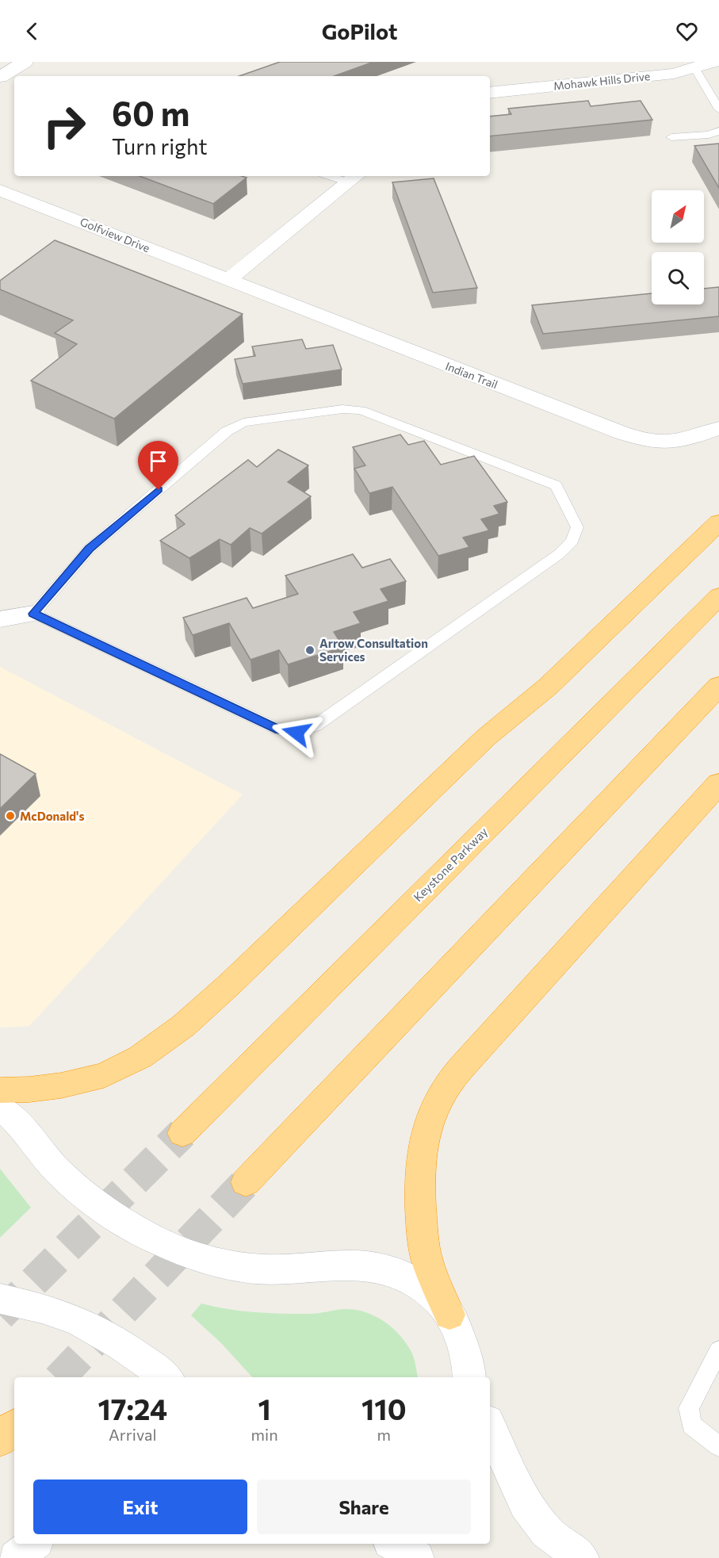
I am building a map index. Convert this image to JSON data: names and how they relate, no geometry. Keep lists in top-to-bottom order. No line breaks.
{"streets":{"highway":["Keystone Parkway"],"street":["Mohawk Hills Drive","Golfview Drive","Indian Trail"]},"crossings":[["Golfview Drive","Indian Trail"]],"places":["Arrow Consultation Services","McDonald's"],"north":"top right","page":{"header":"GoPilot","turn":["60 m","Turn right"],"eta":["17:24","Arrival","1","min","110","m"],"buttons":["Exit","Share"]}}
